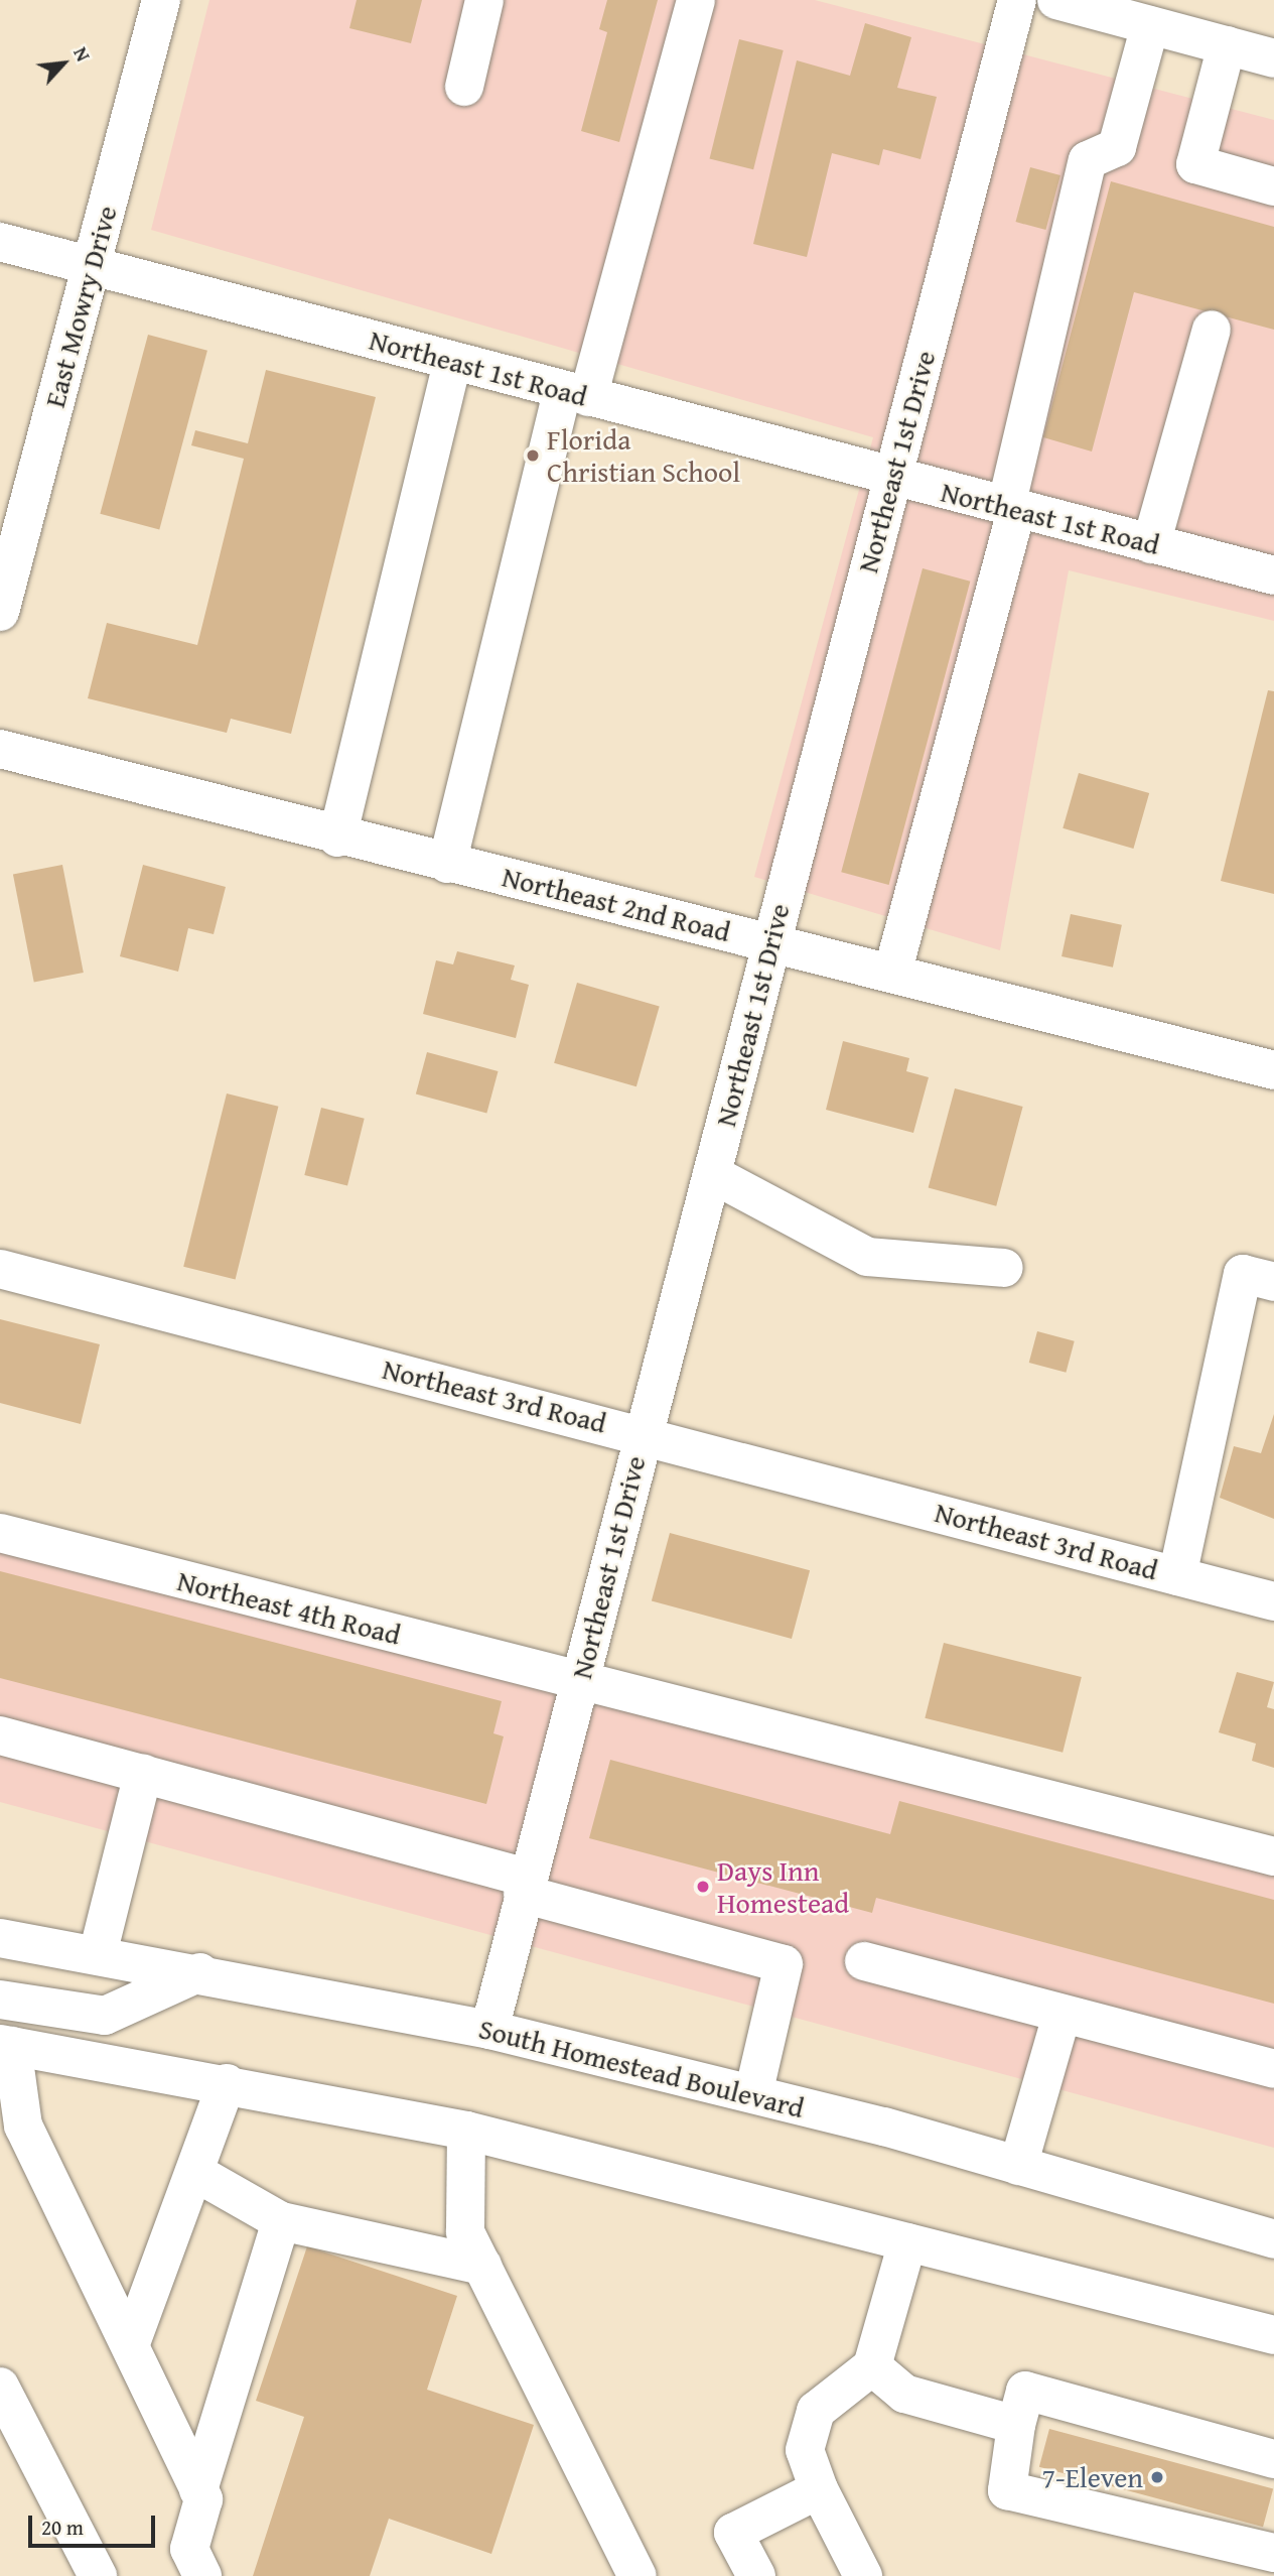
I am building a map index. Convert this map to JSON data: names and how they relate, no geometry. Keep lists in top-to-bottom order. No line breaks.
{"streets":{"main road":["East Mowry Drive","Northeast 1st Road","Northeast 1st Drive","Northeast 2nd Road","Northeast 3rd Road","Northeast 4th Road","South Homestead Boulevard"]},"crossings":[["East Mowry Drive","Northeast 1st Road"],["Northeast 1st Road","Northeast 1st Drive"],["Northeast 1st Drive","Northeast 2nd Road"],["Northeast 1st Drive","Northeast 3rd Road"],["Northeast 1st Drive","Northeast 4th Road"],["Northeast 1st Drive","South Homestead Boulevard"]],"places":["Florida Christian School","Days Inn Homestead","7-Eleven"],"scale_bar":"20 m","north":"top right"}
